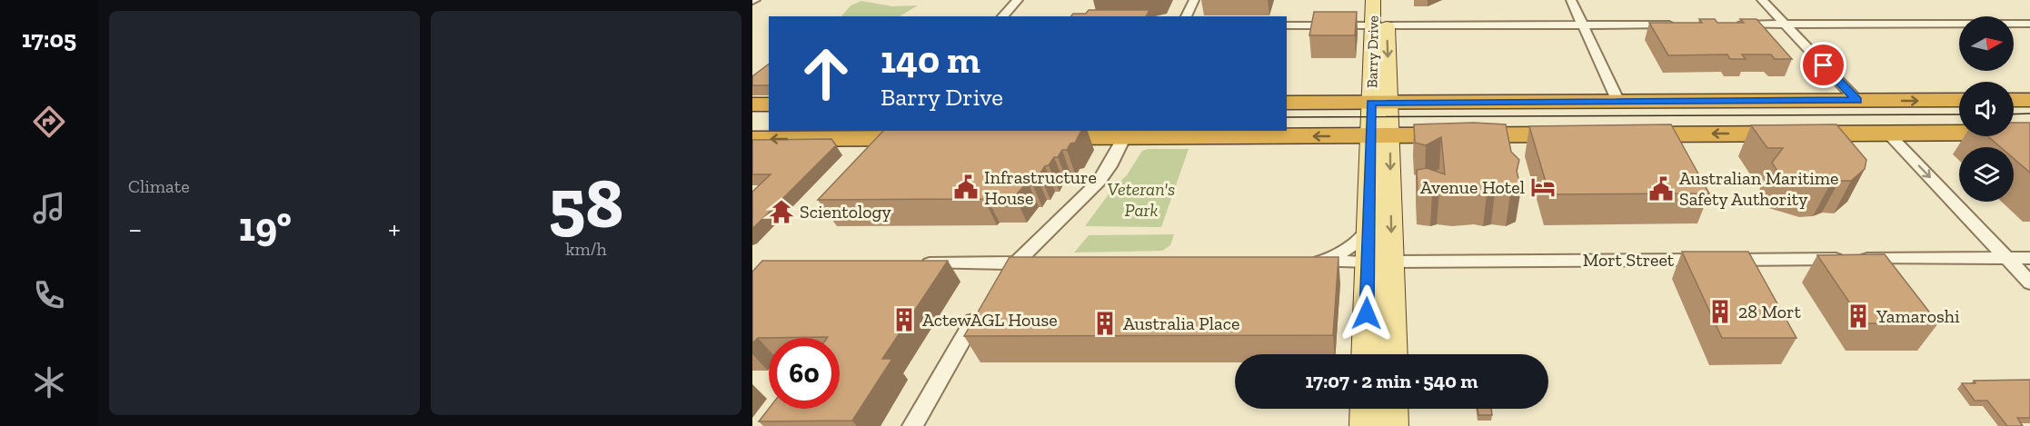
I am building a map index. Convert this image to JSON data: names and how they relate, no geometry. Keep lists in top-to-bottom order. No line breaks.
{"streets":{"main road":["Barry Drive"],"street":["Mort Street"]},"parks":["Veteran's Park"],"places":{"public building":["Infrastructure House","Australian Maritime Safety Authority"],"hotel":["Avenue Hotel"],"temple":["Scientology"],"building":["28 Mort","Yamaroshi","ActewAGL House","Australia Place"]},"north":"right","page":{"tabs":"17:05","tile":["Climate",["58","km/h"]],"turn":["140 m","Barry Drive"],"heat":["−","19°","+"],"limit":"60","trip":"17:07 · 2 min · 540 m"}}
